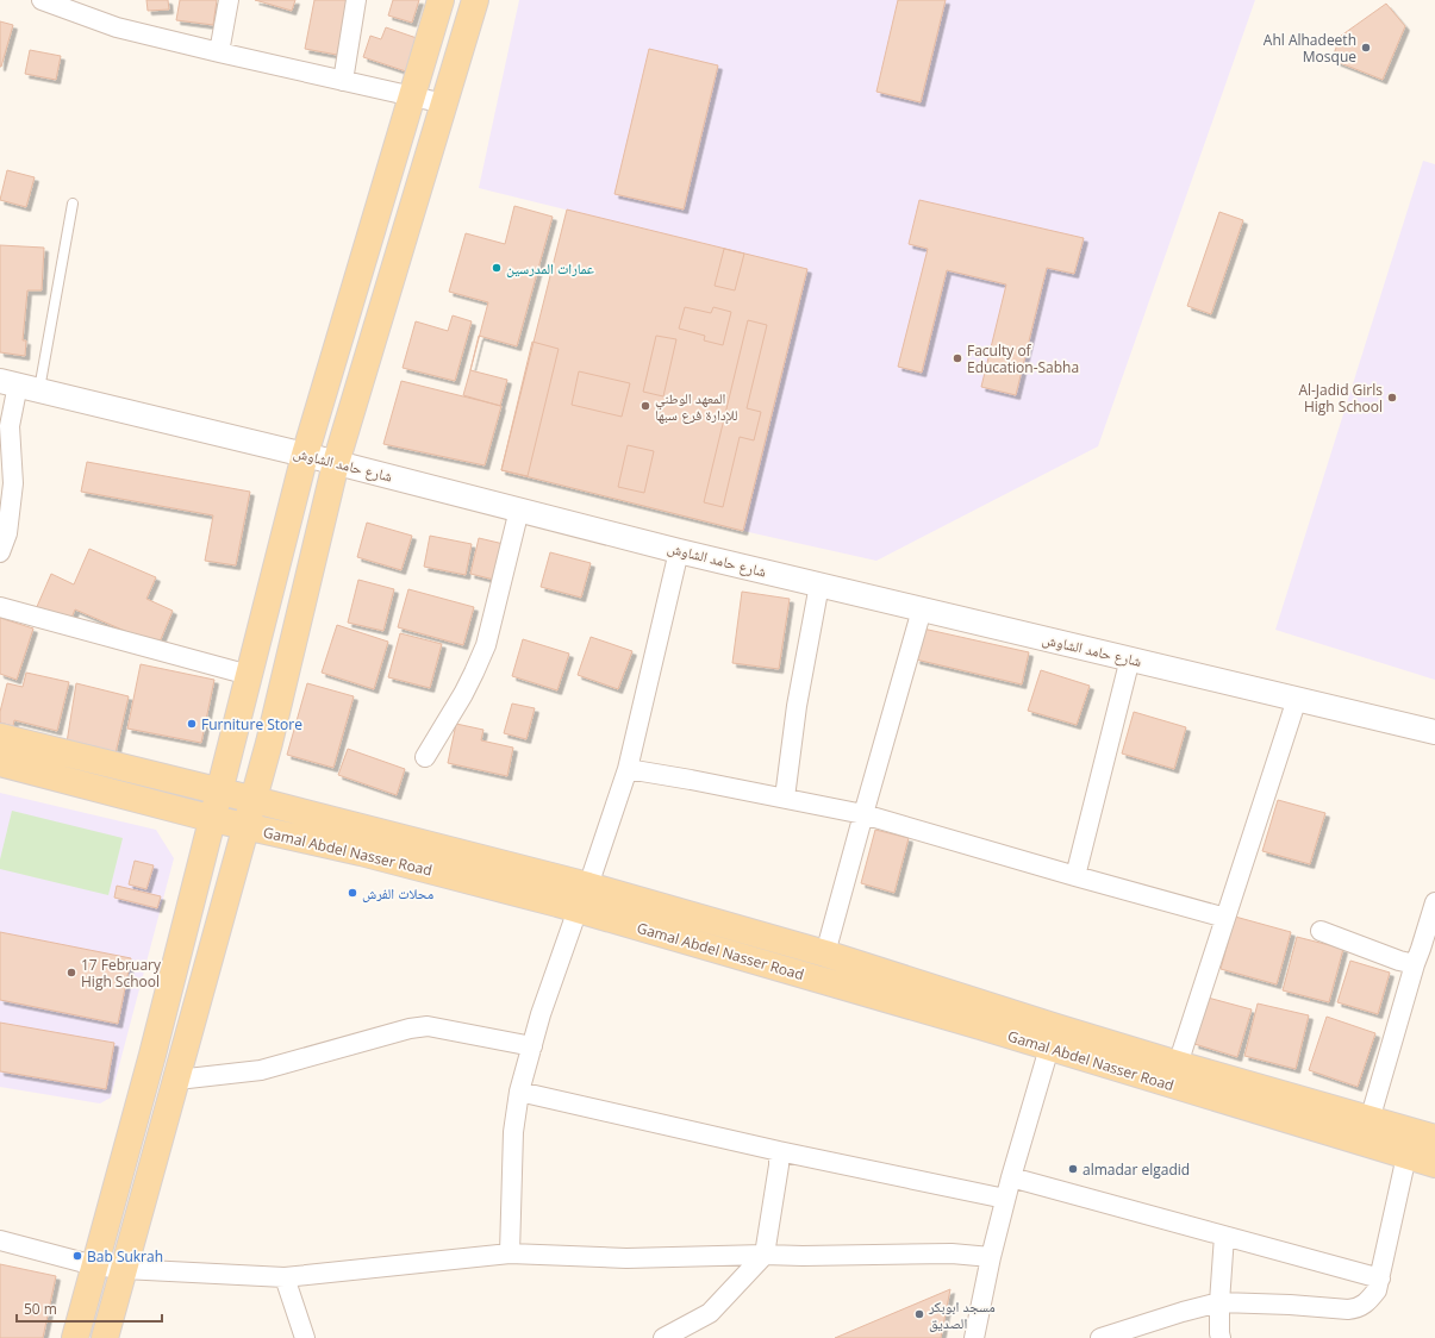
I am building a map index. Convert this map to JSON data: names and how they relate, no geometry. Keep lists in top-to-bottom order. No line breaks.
{"streets":{"main road":["Gamal Abdel Nasser Road"],"street":["شارع حامد الشاوش"]},"places":["Ahl Alhadeeth Mosque","عمارات المدرسين","Faculty of Education-Sabha","Al-Jadid Girls High School","المعهد الوطني للإدارة فرع سبها","Furniture Store","محلات الفرش","17 February High School","almadar elgadid","Bab Sukrah","مسجد ابوبكر الصديق"],"scale_bar":"50 m"}
